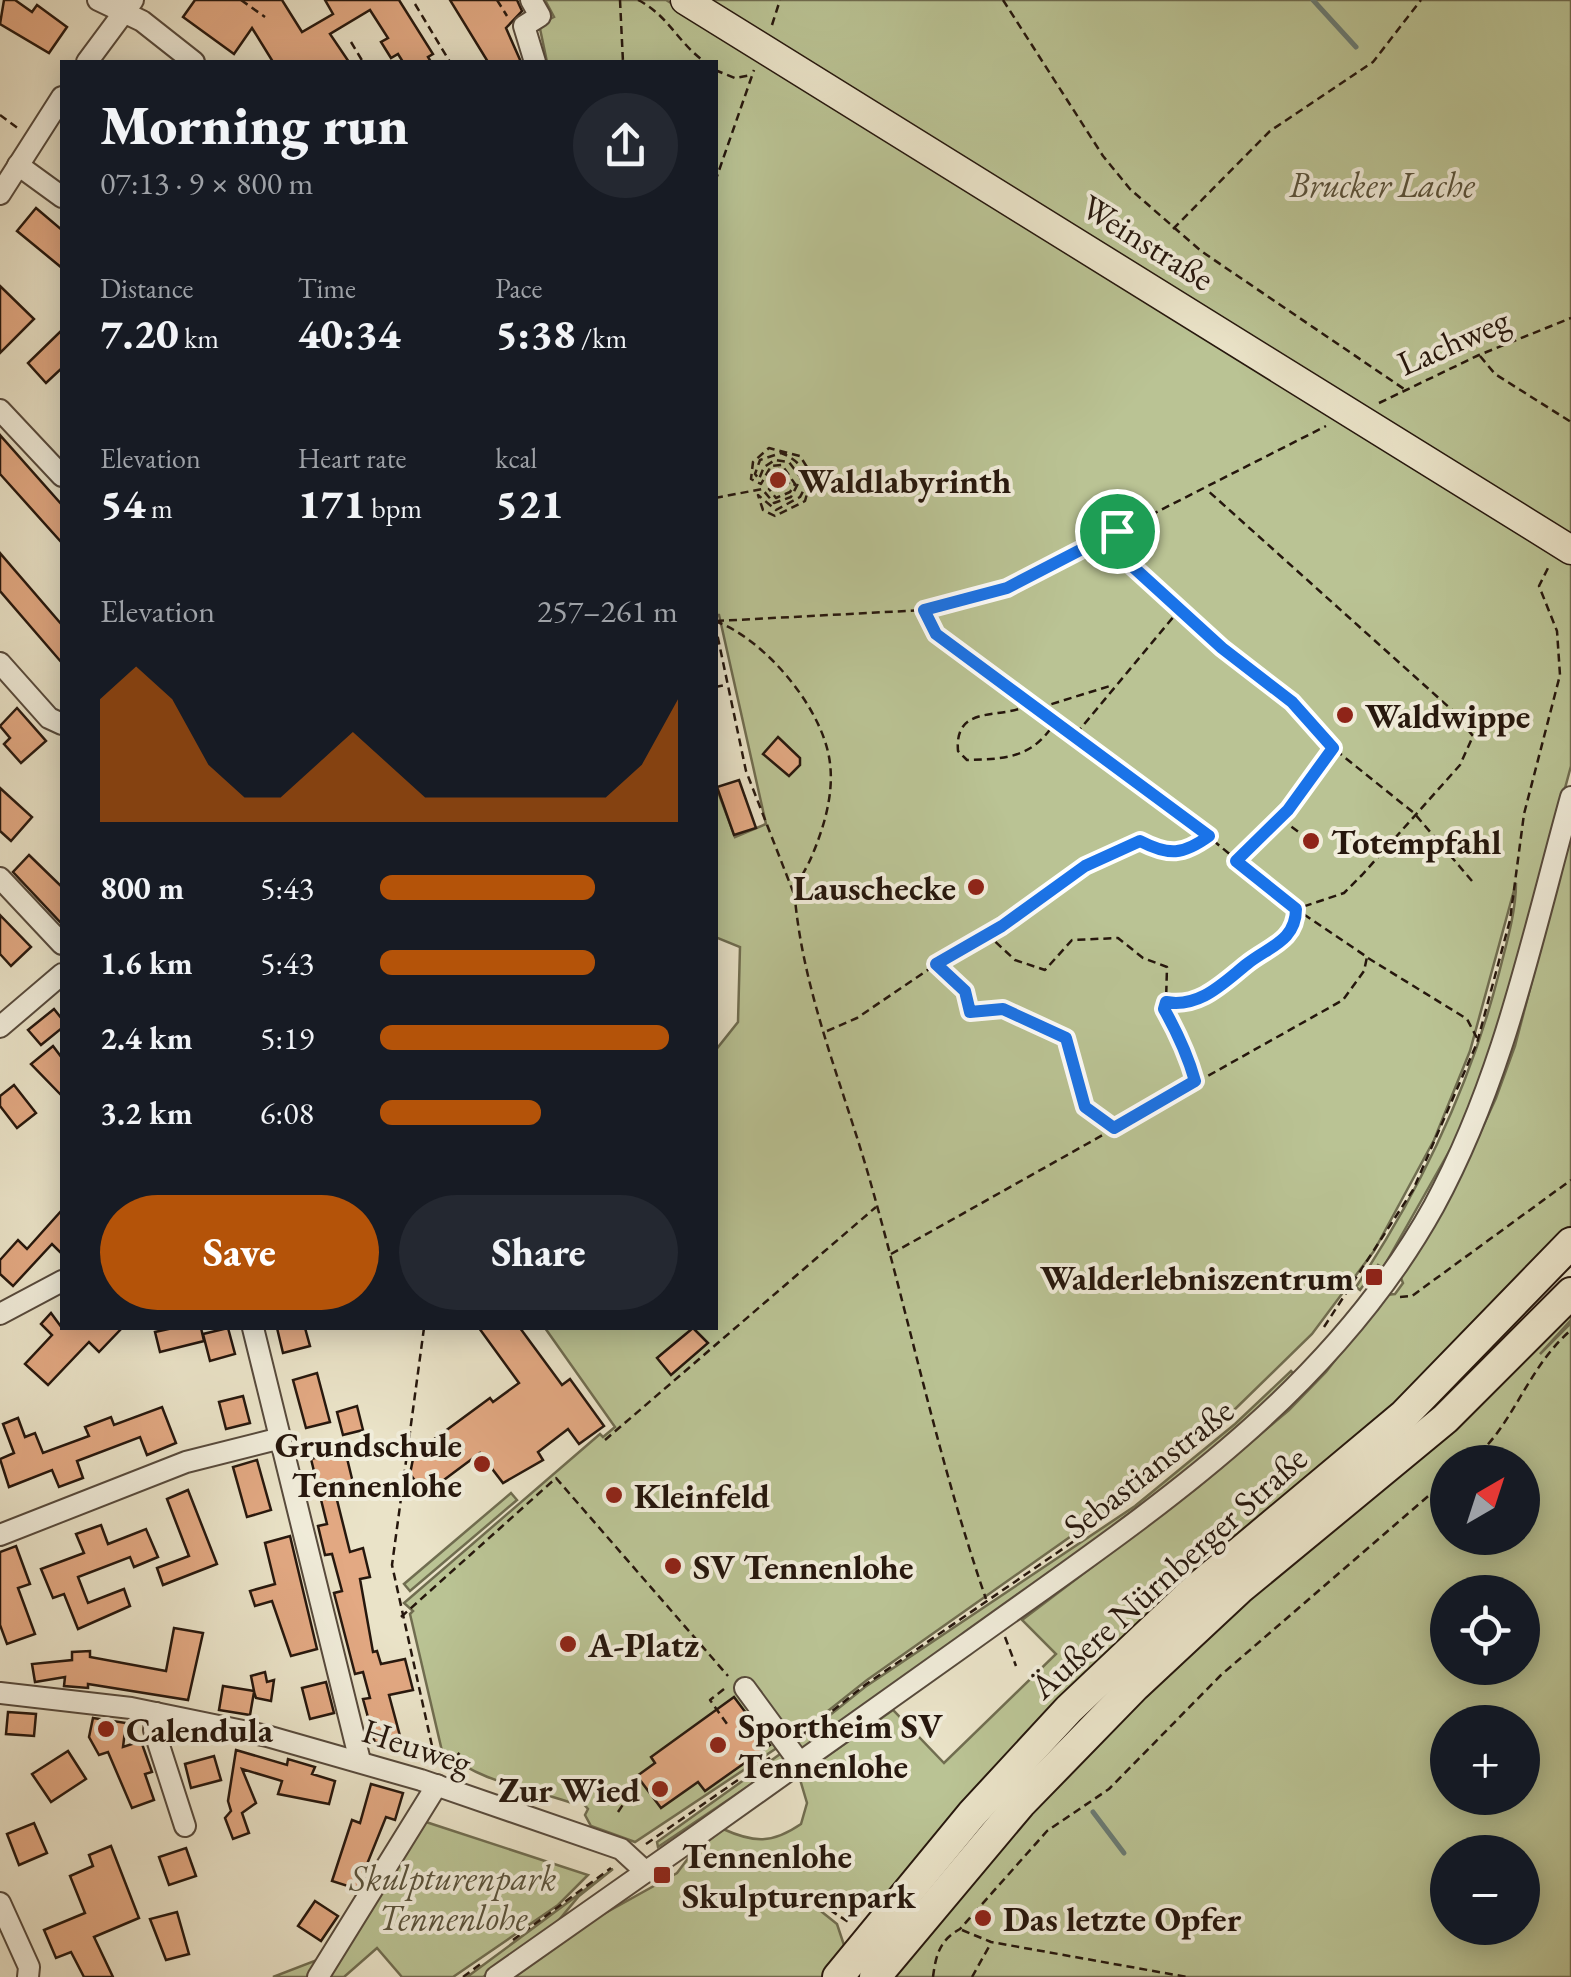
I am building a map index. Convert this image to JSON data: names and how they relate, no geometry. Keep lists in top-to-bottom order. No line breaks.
{"streets":{"highway":["Äußere Nürnberger Straße"],"main road":["Weinstraße"],"street":["Sebastianstraße","Heuweg"],"path":["Lachweg"]},"crossings":[["Weinstraße","Lachweg"],["Sebastianstraße","Heuweg"]],"parks":["Brucker Lache","Skulpturenpark Tennenlohe"],"places":{"other":["Waldlabyrinth","Waldwippe","Totempfahl","Lauschecke","Grundschule Tennenlohe","Kleinfeld","SV Tennenlohe","A-Platz","Calendula","Sportheim SV Tennenlohe","Zur Wied","Das letzte Opfer"],"transit":["Walderlebniszentrum","Tennenlohe Skulpturenpark"]},"north":"top right","page":{"heading":["Morning run","07:13 · 9 × 800 m"],"stats":[["Distance","7.20 km"],["Time","40:34"],["Pace","5:38 /km"],["Elevation","54 m"],["Heart rate","171 bpm"],["kcal","521"]],"chart":["Elevation","257–261 m"],"list":[{"name":"800 m","note":"5:43"},{"name":"1.6 km","note":"5:43"},{"name":"2.4 km","note":"5:19"},{"name":"3.2 km","note":"6:08"}],"buttons":["Save","Share"],"map_buttons":["+","−"]}}
